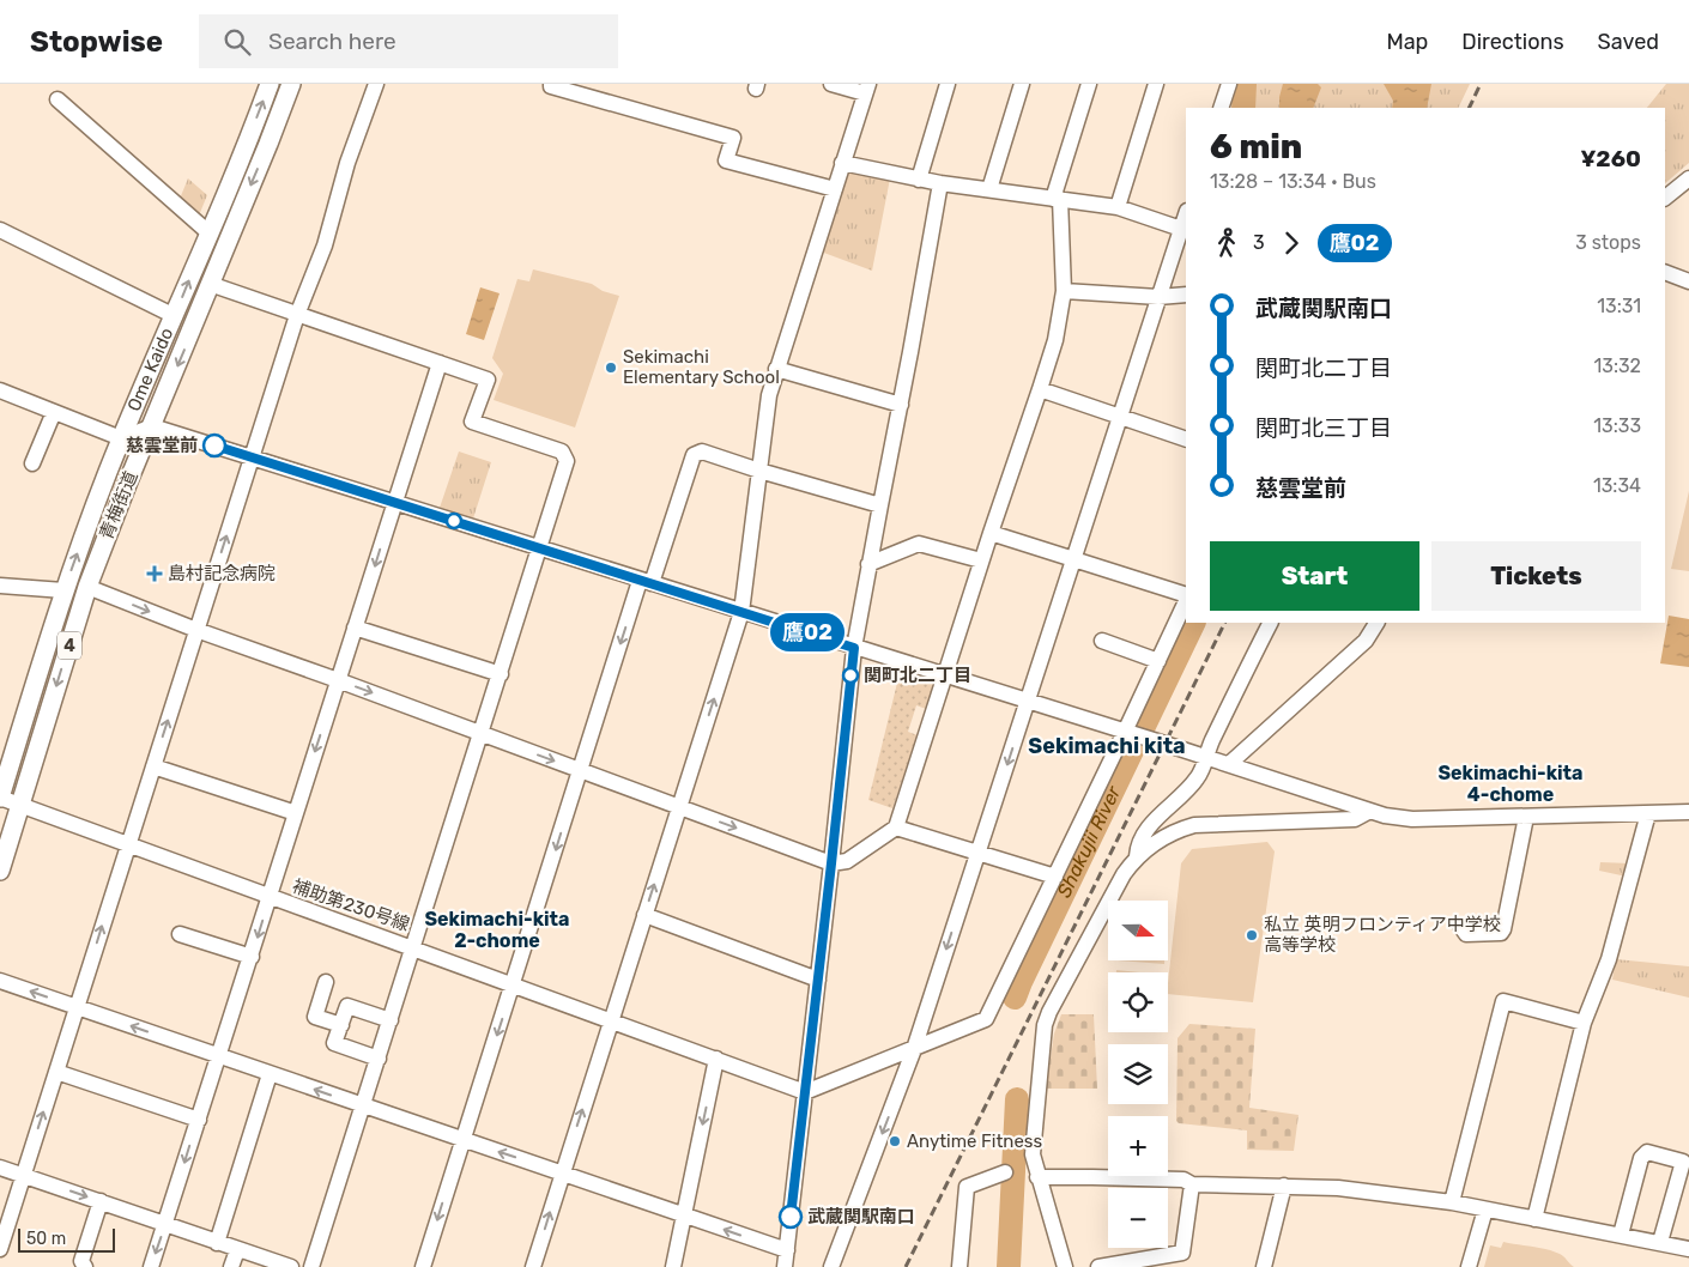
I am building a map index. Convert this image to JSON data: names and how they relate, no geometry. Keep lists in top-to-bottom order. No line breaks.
{"streets":{"main road":["Ome Kaido","青梅街道","4"],"street":["補助第230号線"]},"crossings":[["Ome Kaido","補助第230号線"],["青梅街道","補助第230号線"]],"one_way":["Ome Kaido","青梅街道"],"districts":["Sekimachi kita","Sekimachi-kita 4-chome","Sekimachi-kita 2-chome"],"water":["Shakujii River"],"places":{"other":["Sekimachi Elementary School","慈雲堂前","関町北二丁目","私立 英明フロンティア中学校 高等学校","Anytime Fitness","武蔵関駅南口"],"health":["島村記念病院"]},"lines":["bus line 鷹02"],"scale_bar":"50 m","north":"right","page":{"header":"Stopwise","search":"Search here","nav":["Map","Directions","Saved"],"on_map":"鷹02","heading":["6 min","13:28 – 13:34 · Bus","¥260"],"legs":["3","鷹02","3 stops"],"list":[{"name":"武蔵関駅南口","value":"13:31"},{"name":"関町北二丁目","value":"13:32"},{"name":"関町北三丁目","value":"13:33"},{"name":"慈雲堂前","value":"13:34"}],"buttons":["Start","Tickets"],"map_buttons":["+","−"],"scale":"50 m"}}
